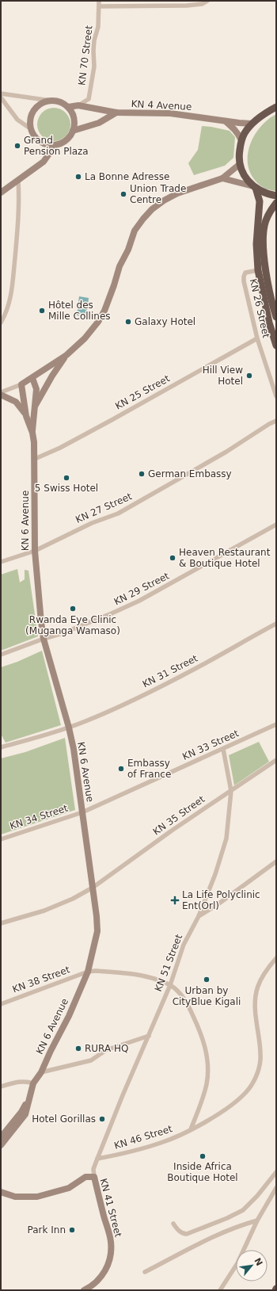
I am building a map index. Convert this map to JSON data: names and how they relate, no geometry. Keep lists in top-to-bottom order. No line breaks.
{"streets":{"main road":["KN 4 Avenue","KN 6 Avenue","KN 41 Street"],"street":["KN 70 Street","KN 26 Street","KN 25 Street","KN 27 Street","KN 29 Street","KN 31 Street","KN 33 Street","KN 35 Street","KN 34 Street","KN 51 Street","KN 38 Street","KN 46 Street"]},"crossings":[["KN 70 Street","KN 4 Avenue"],["KN 26 Street","KN 25 Street"],["KN 25 Street","KN 6 Avenue"],["KN 27 Street","KN 6 Avenue"],["KN 6 Avenue","KN 29 Street"],["KN 6 Avenue","KN 31 Street"],["KN 6 Avenue","KN 33 Street"],["KN 6 Avenue","KN 35 Street"],["KN 6 Avenue","KN 34 Street"],["KN 6 Avenue","KN 38 Street"],["KN 33 Street","KN 34 Street"],["KN 33 Street","KN 51 Street"],["KN 35 Street","KN 51 Street"],["KN 51 Street","KN 46 Street"],["KN 51 Street","KN 41 Street"]],"places":{"other":["Grand Pension Plaza","La Bonne Adresse","Union Trade Centre","Hôtel des Mille Collines","Galaxy Hotel","Hill View Hotel","German Embassy","5 Swiss Hotel","Heaven Restaurant & Boutique Hotel","Rwanda Eye Clinic (Muganga Wamaso)","Embassy of France","Urban by CityBlue Kigali","RURA HQ","Hotel Gorillas","Inside Africa Boutique Hotel","Park Inn"],"health":["La Life Polyclinic Ent(Orl)"]},"north":"top right"}
